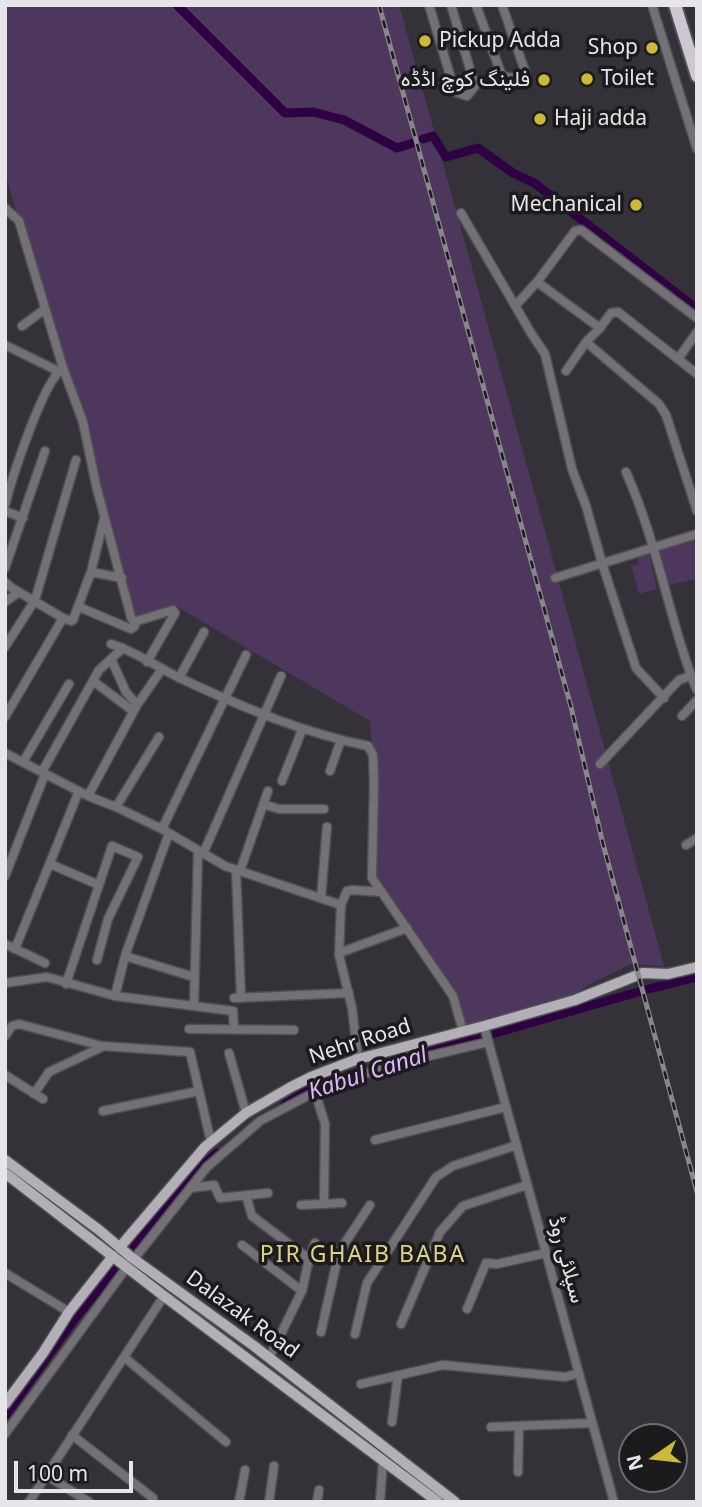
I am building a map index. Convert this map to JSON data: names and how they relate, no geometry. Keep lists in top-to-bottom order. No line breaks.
{"streets":{"main road":["Nehr Road","Dalazak Road"],"street":["سپلائی روڈ"]},"crossings":[["Nehr Road","سپلائی روڈ"],["Nehr Road","Dalazak Road"]],"districts":["PIR GHAIB BABA"],"water":["Kabul Canal"],"places":["Pickup Adda","Shop","Toilet","فلینگ کوچ اڈڈہ","Haji adda","Mechanical"],"scale_bar":"100 m","north":"left"}
